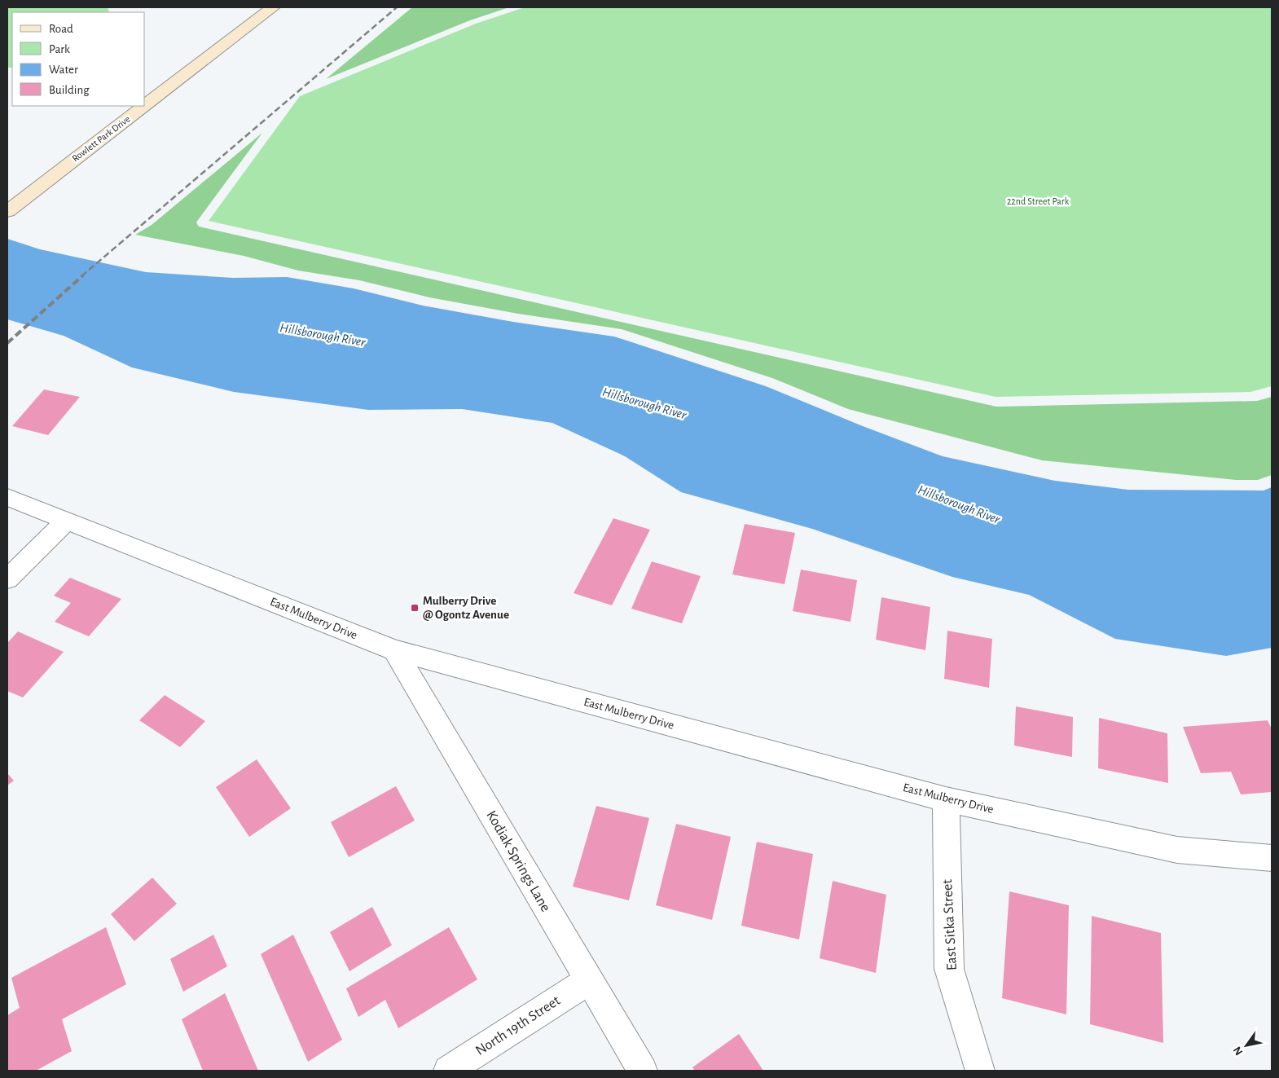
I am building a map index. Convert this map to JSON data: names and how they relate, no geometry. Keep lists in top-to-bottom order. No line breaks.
{"streets":{"street":["Rowlett Park Drive","East Mulberry Drive","Kodiak Springs Lane","East Sitka Street","North 19th Street"]},"crossings":[["East Mulberry Drive","Kodiak Springs Lane"],["East Mulberry Drive","East Sitka Street"],["Kodiak Springs Lane","North 19th Street"]],"water":["Hillsborough River"],"parks":["22nd Street Park"],"places":{"transit":["Mulberry Drive @ Ogontz Avenue"]},"legend":["Road","Park","Water","Building"],"north":"bottom left"}
